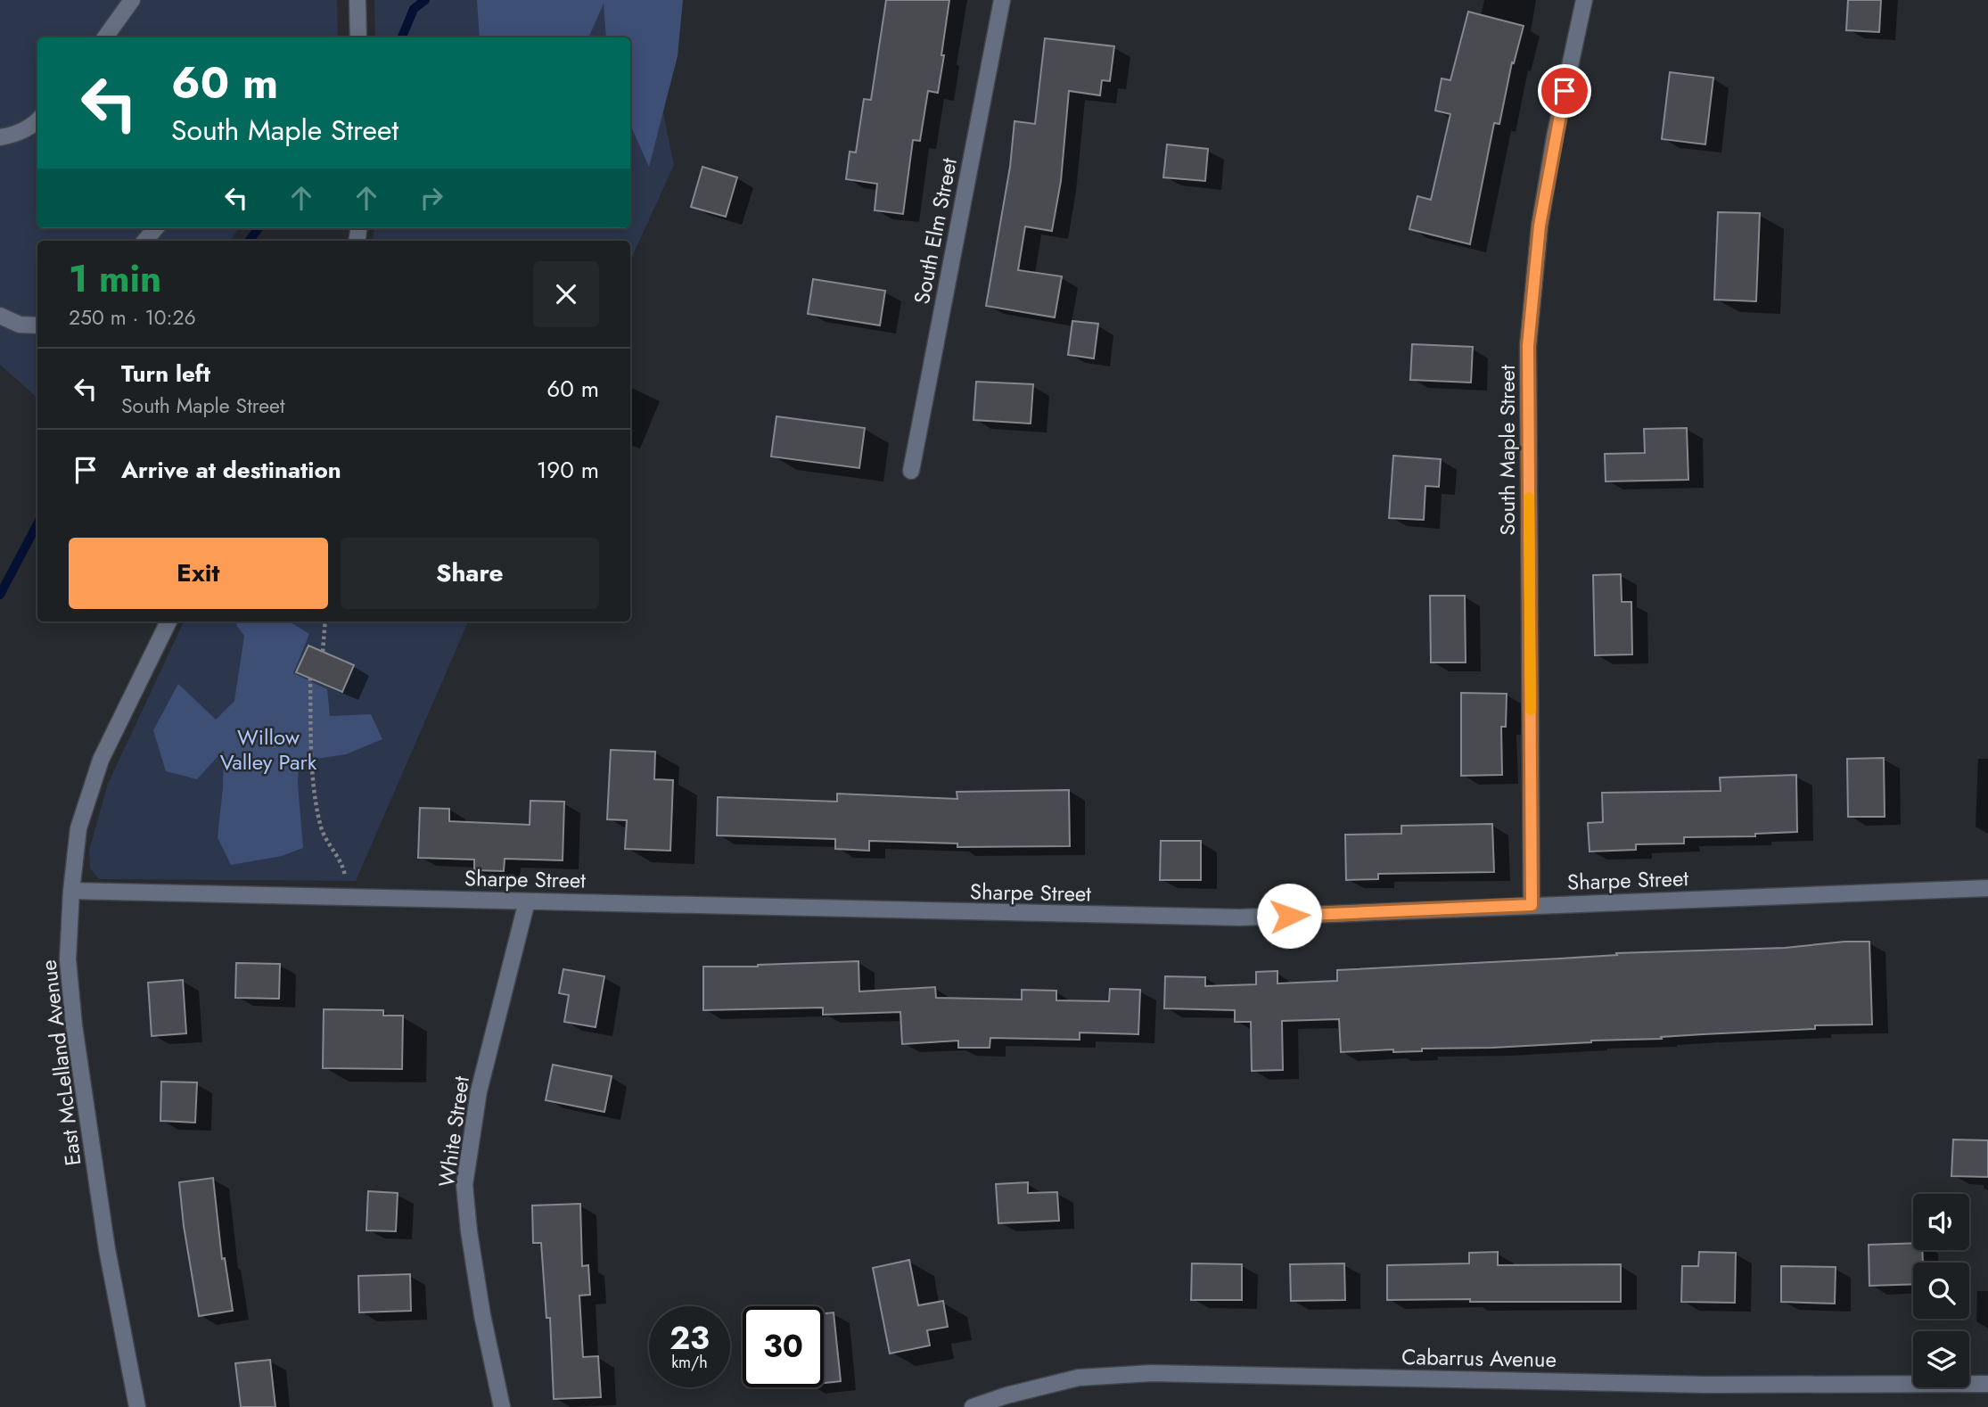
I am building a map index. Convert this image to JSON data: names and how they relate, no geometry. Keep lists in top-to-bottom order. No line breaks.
{"streets":{"street":["South Elm Street","South Maple Street","Sharpe Street","East McLelland Avenue","White Street","Cabarrus Avenue"]},"crossings":[["South Maple Street","Sharpe Street"],["Sharpe Street","East McLelland Avenue"],["Sharpe Street","White Street"]],"parks":["Willow Valley Park"],"page":{"turn":["60 m","South Maple Street"],"heading":["1 min","250 m · 10:26"],"list":[{"name":"Turn left","note":"South Maple Street","value":"60 m"},{"name":"Arrive at destination","value":"190 m"}],"buttons":["Exit","Share"],"speed":"23 km/h","limit":"30"}}
